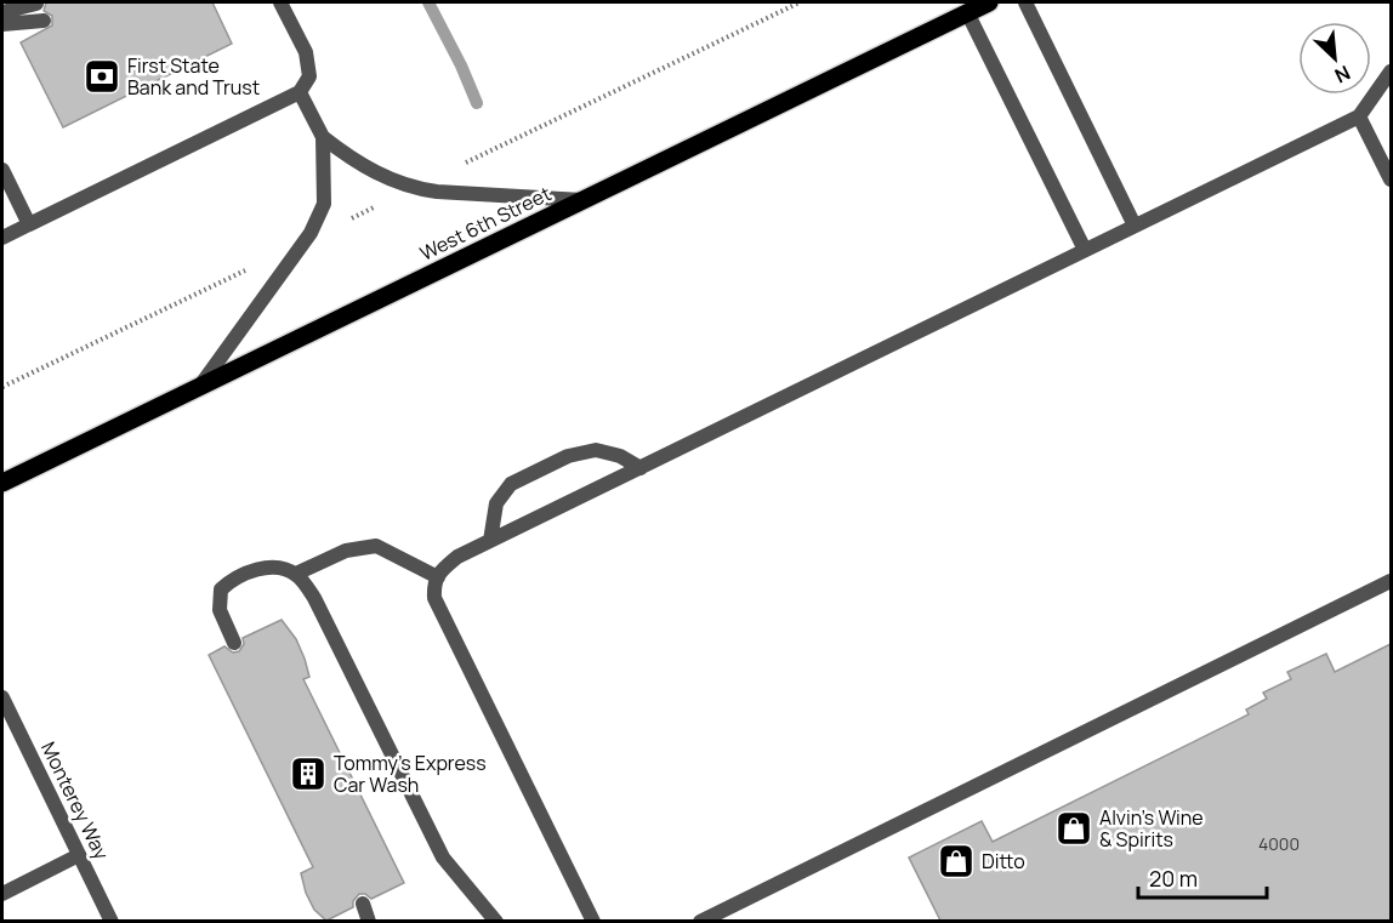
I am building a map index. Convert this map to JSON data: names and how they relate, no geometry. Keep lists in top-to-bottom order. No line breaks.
{"streets":{"main road":["West 6th Street"],"street":["Monterey Way"]},"places":{"bank":["First State Bank and Trust"],"building":["Tommy's Express Car Wash"],"shop":["Alvin's Wine & Spirits","Ditto"]},"house_numbers":["4000"],"scale_bar":"20 m","north":"bottom right"}
